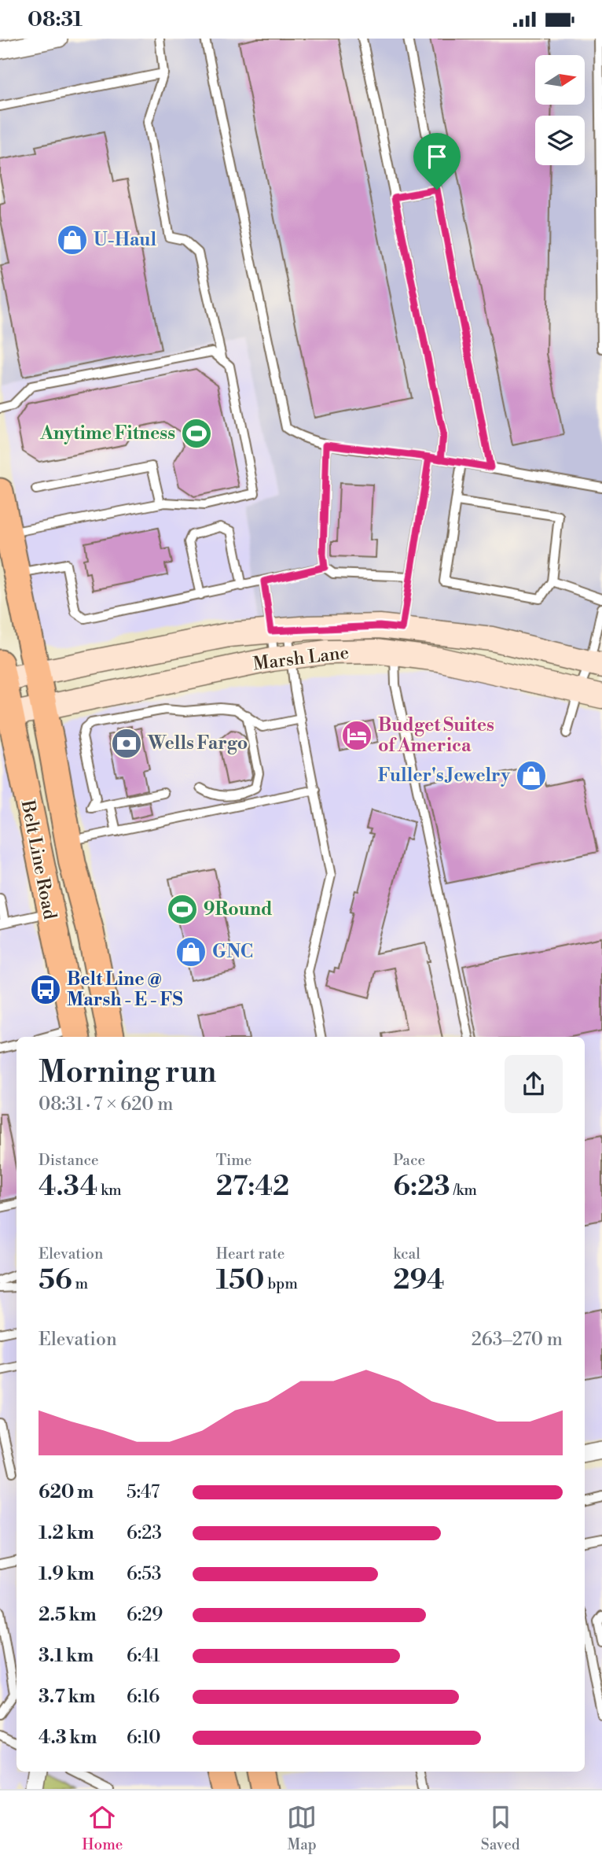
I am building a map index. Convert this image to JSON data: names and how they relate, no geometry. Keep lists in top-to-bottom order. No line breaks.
{"streets":{"main road":["Marsh Lane","Belt Line Road"]},"crossings":[["Marsh Lane","Belt Line Road"]],"places":{"shop":["U-Haul","Fuller's Jewelry","GNC"],"sports":["Anytime Fitness","9Round"],"hotel":["Budget Suites of America"],"bank":["Wells Fargo"],"bus stop":["Belt Line @ Marsh - E - FS"]},"north":"right","page":{"status":"08:31","heading":["Morning run","08:31 · 7 × 620 m"],"stats":[["Distance","4.34 km"],["Time","27:42"],["Pace","6:23 /km"],["Elevation","56 m"],["Heart rate","150 bpm"],["kcal","294"]],"chart":["Elevation","263–270 m"],"list":[{"name":"620 m","note":"5:47"},{"name":"1.2 km","note":"6:23"},{"name":"1.9 km","note":"6:53"},{"name":"2.5 km","note":"6:29"},{"name":"3.1 km","note":"6:41"},{"name":"3.7 km","note":"6:16"},{"name":"4.3 km","note":"6:10"}],"tabs":["Home","Map","Saved"]}}
